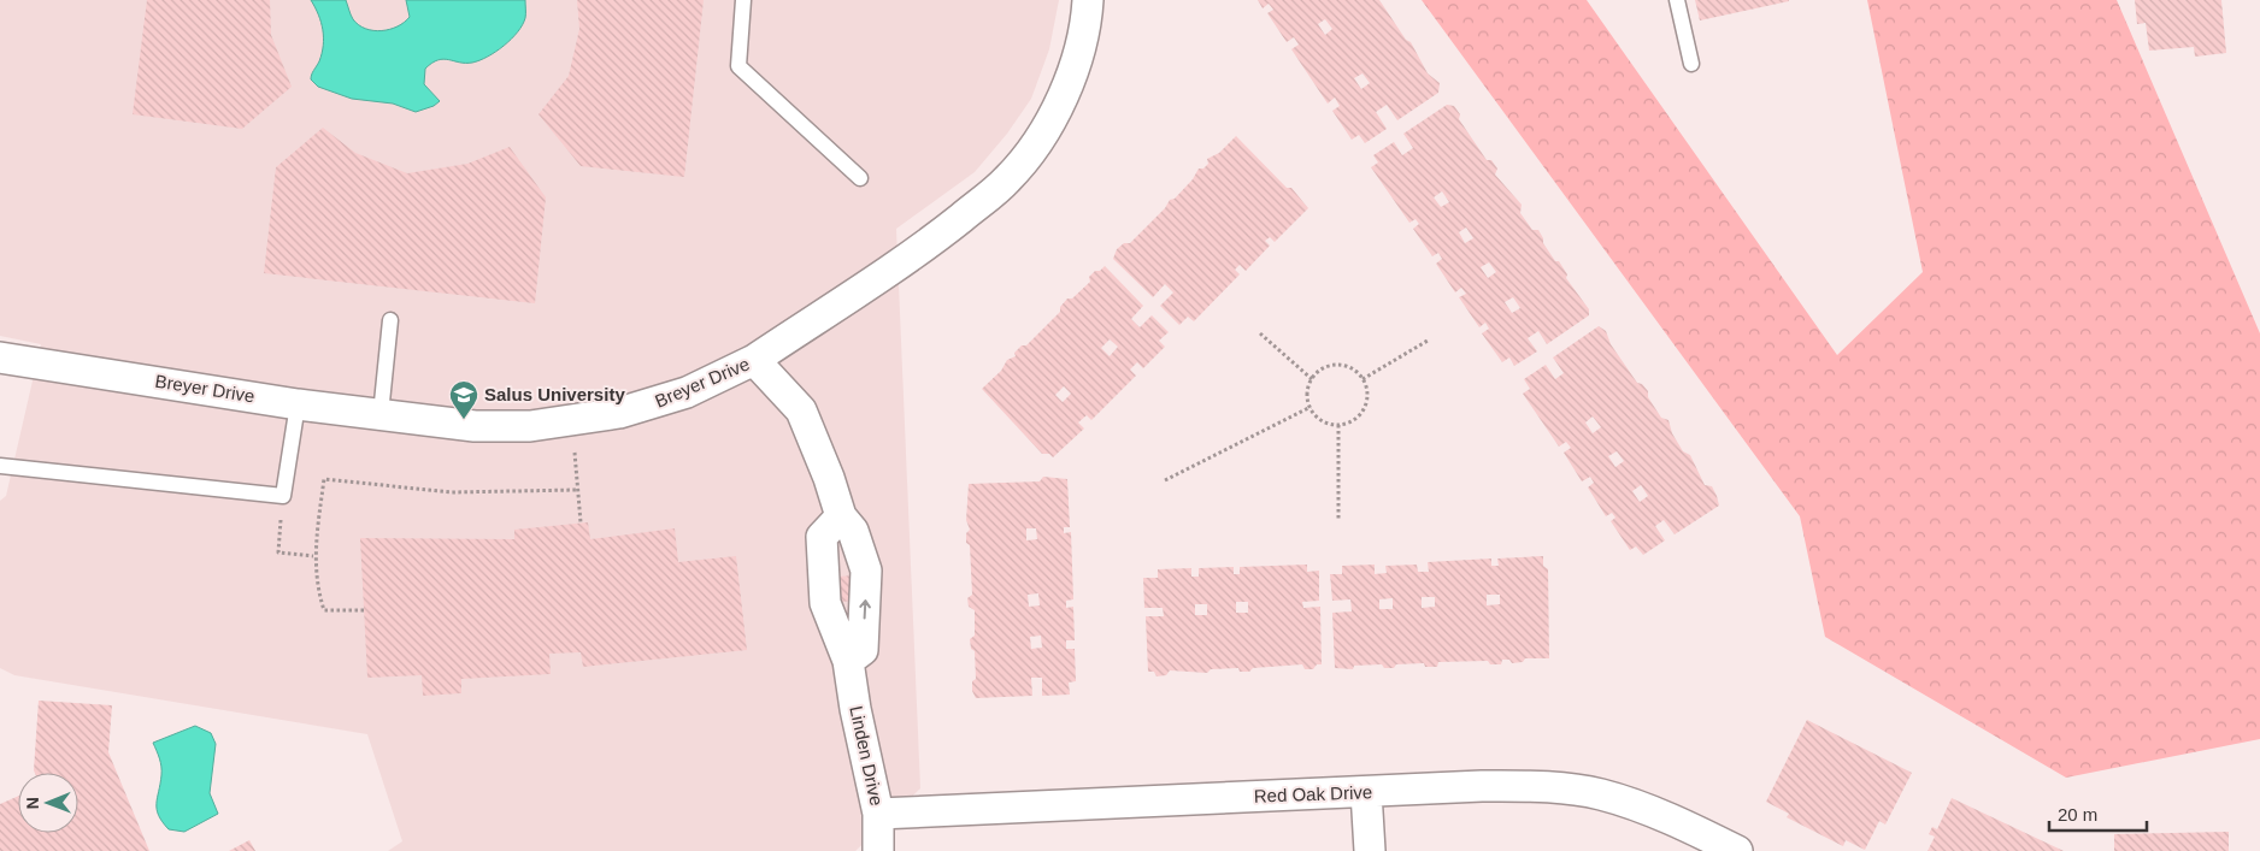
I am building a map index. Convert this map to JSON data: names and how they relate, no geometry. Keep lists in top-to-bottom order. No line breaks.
{"streets":{"street":["Breyer Drive","Linden Drive","Red Oak Drive"]},"crossings":[["Linden Drive","Red Oak Drive"]],"places":{"school or university":["Salus University"]},"scale_bar":"20 m","north":"left"}
